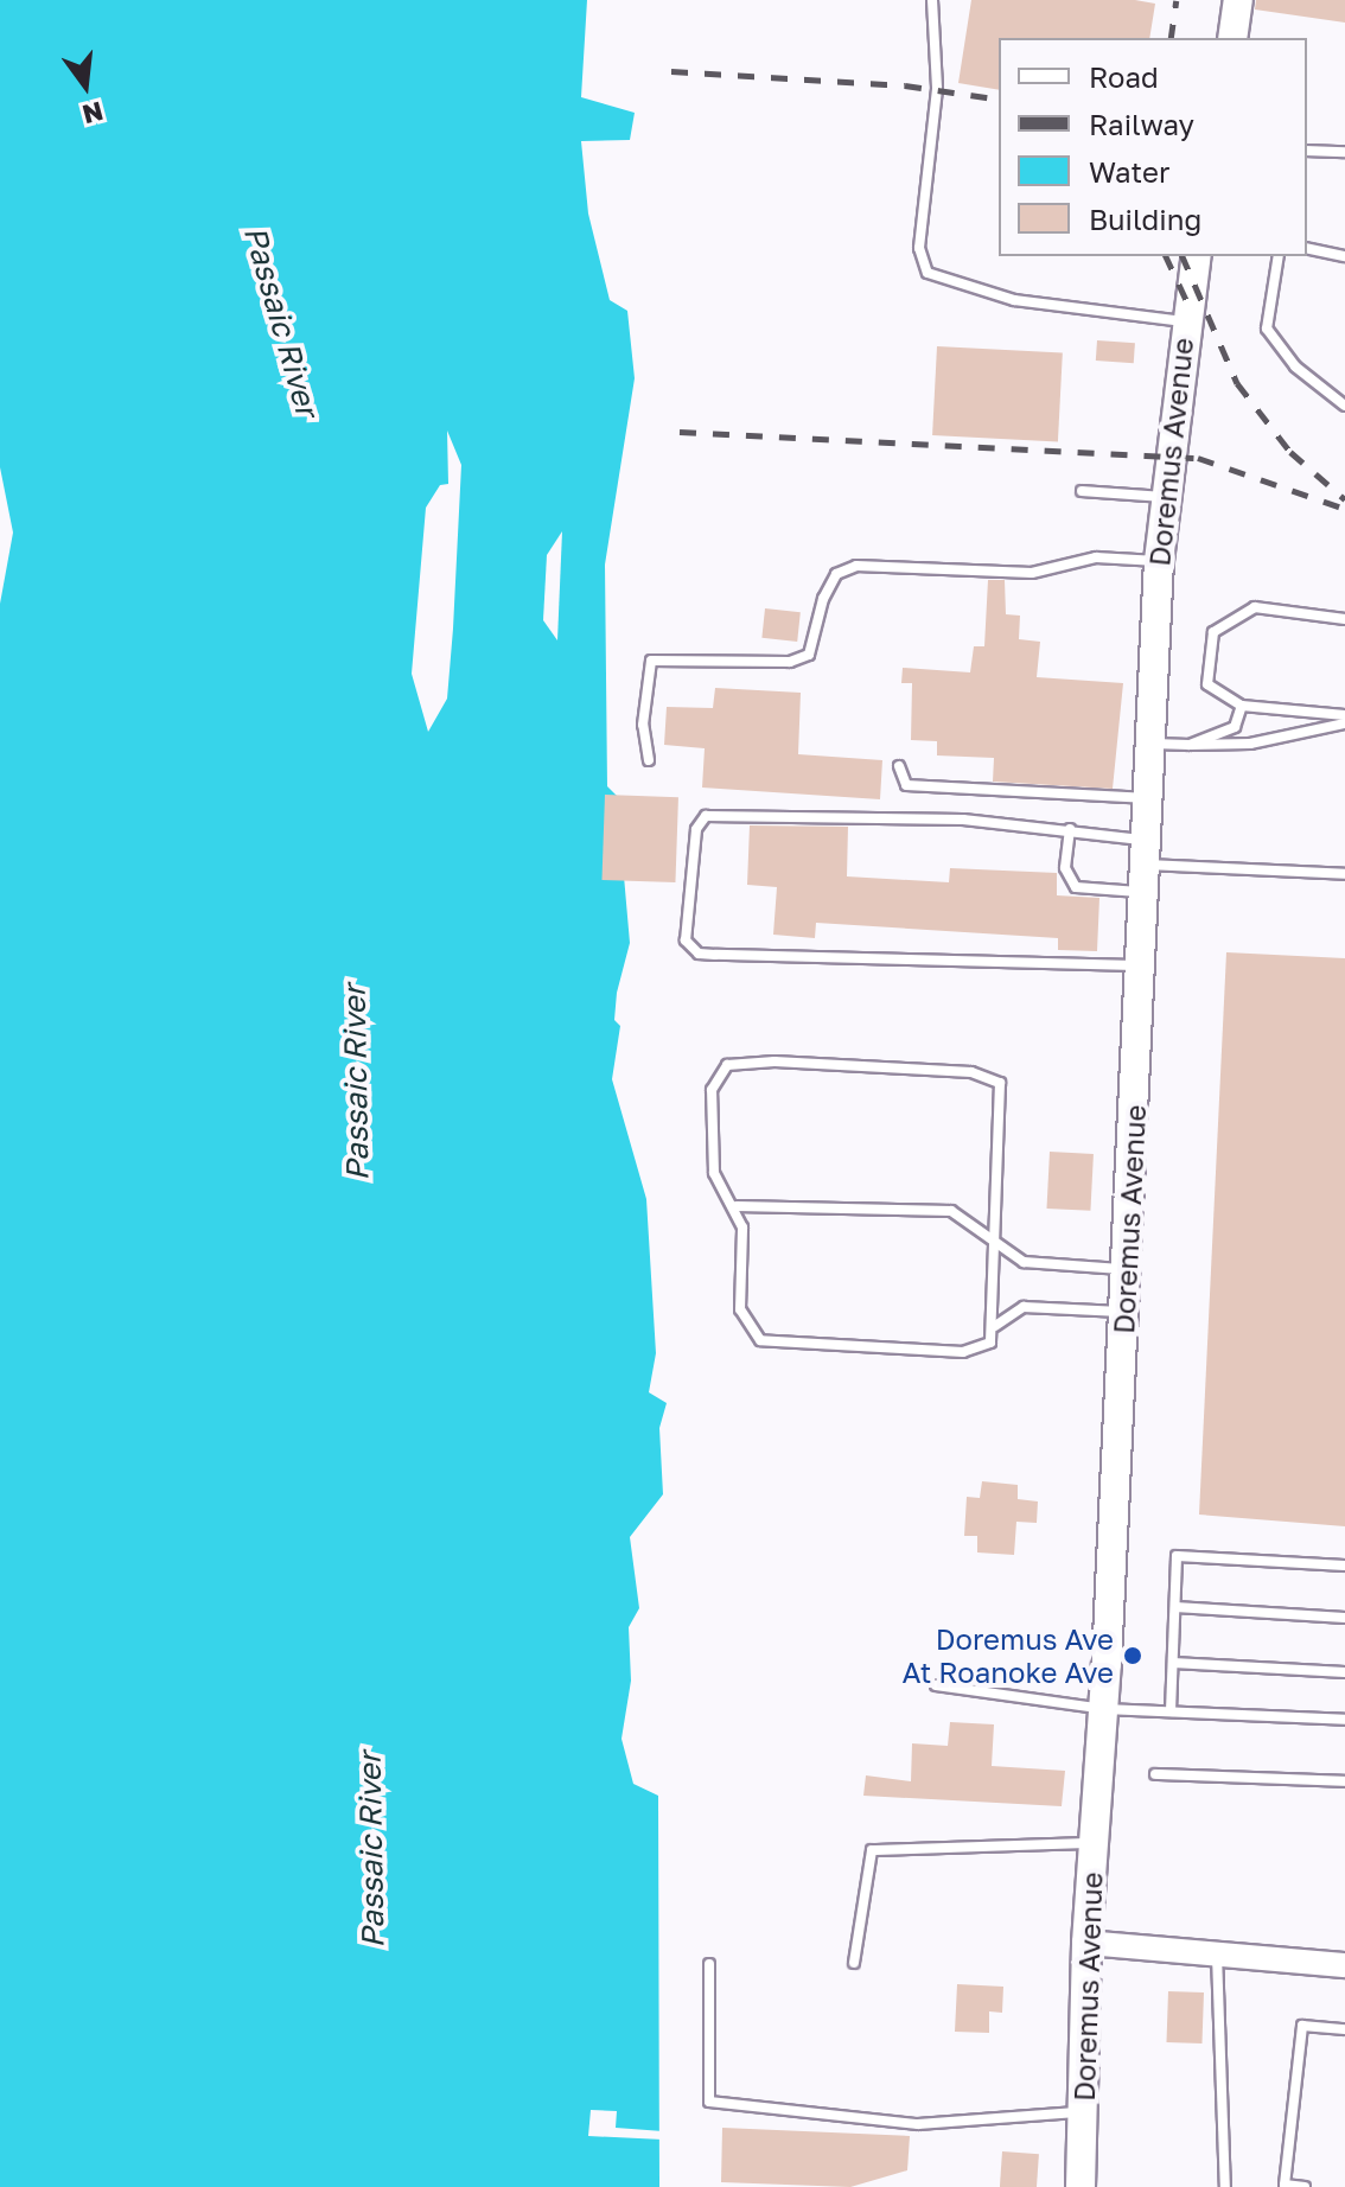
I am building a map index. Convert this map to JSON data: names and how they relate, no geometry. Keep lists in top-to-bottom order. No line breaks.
{"streets":{"main road":["Doremus Avenue"]},"water":["Passaic River"],"places":["Doremus Ave At Roanoke Ave"],"legend":["Road","Railway","Water","Building"],"north":"bottom"}
